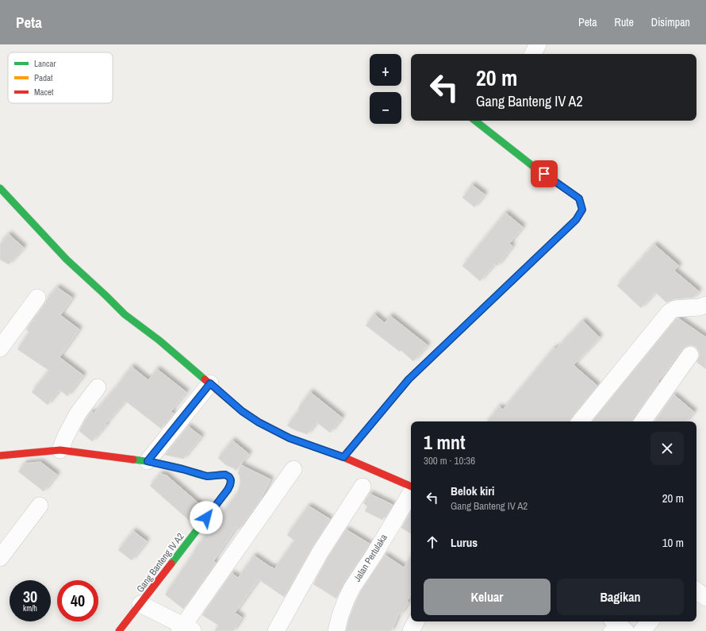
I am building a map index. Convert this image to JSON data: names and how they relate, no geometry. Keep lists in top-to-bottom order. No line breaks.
{"streets":{"street":["Jalan Pertulaka","Gang Banteng IV A2"]},"legend":["Lancar","Padat","Macet"],"page":{"header":"Peta","nav":["Peta","Rute","Disimpan"],"map_buttons":["+","−"],"turn":["20 m","Gang Banteng IV A2"],"heading":["1 mnt","300 m · 10:36"],"list":[{"name":"Belok kiri","note":"Gang Banteng IV A2","value":"20 m"},{"name":"Lurus","value":"10 m"}],"buttons":["Keluar","Bagikan"],"speed":"30 km/h","limit":"40"}}
